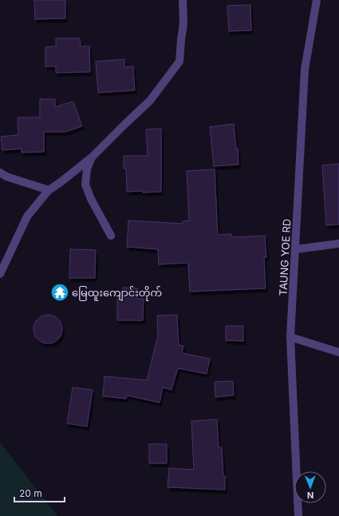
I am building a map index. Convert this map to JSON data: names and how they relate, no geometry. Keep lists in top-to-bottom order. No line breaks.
{"streets":{"street":["TAUNG YOE RD"]},"places":{"temple":["မြေထူးကျောင်းတိုက်"]},"scale_bar":"20 m","north":"bottom"}
